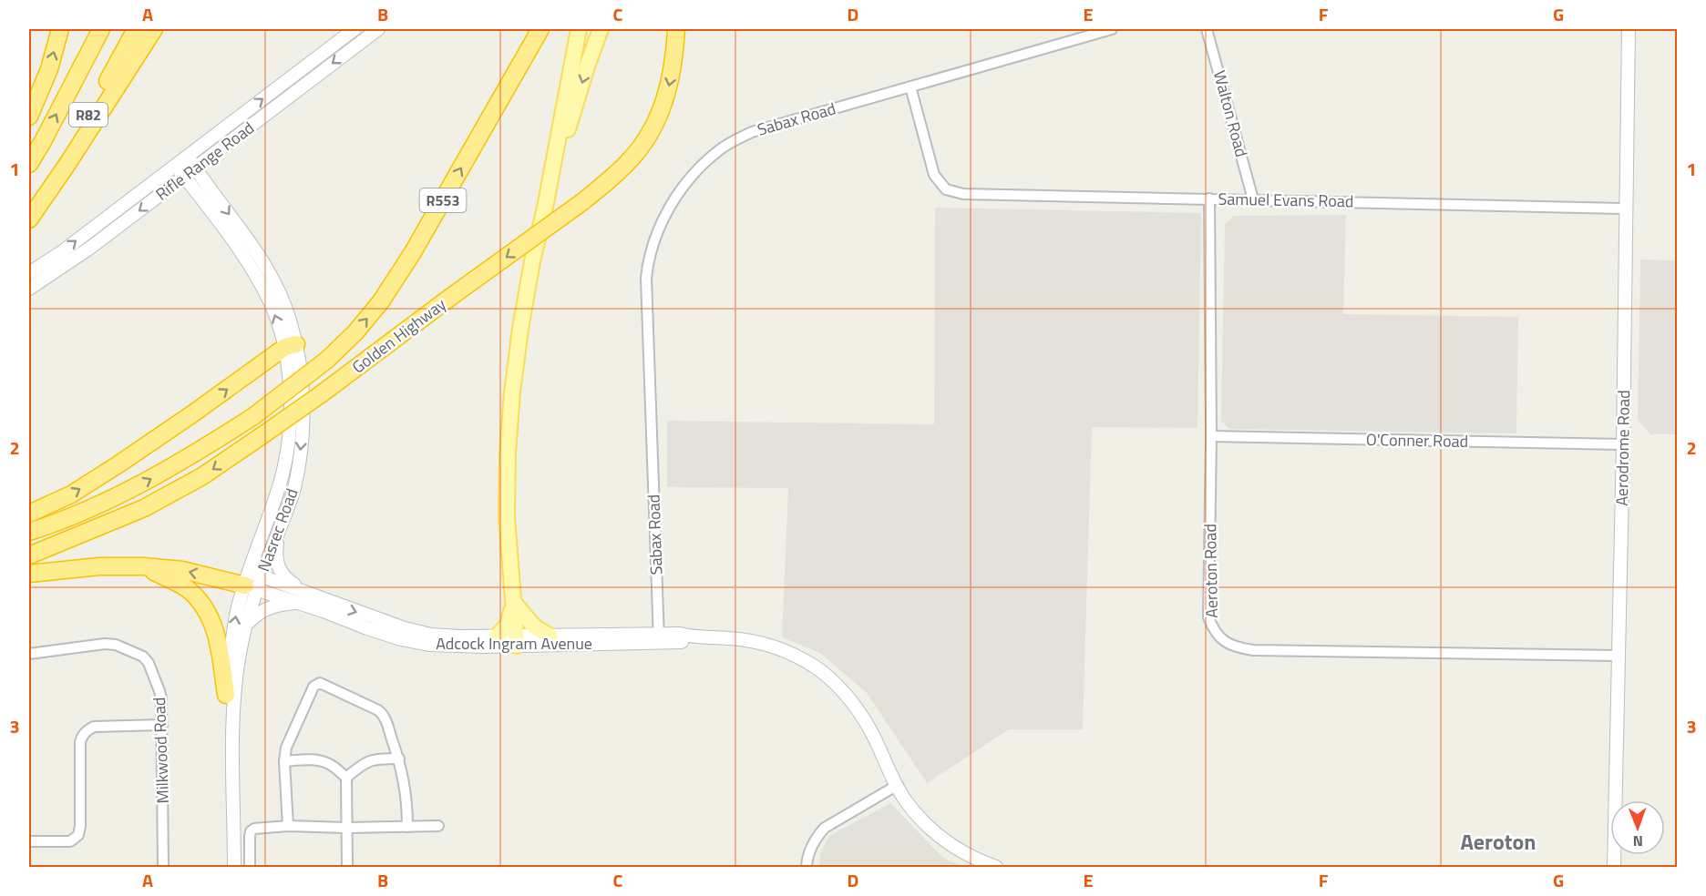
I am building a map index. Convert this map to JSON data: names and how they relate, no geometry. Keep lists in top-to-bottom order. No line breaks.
{"streets":{"highway":["R82","R553","Golden Highway"],"main road":["Rifle Range Road","Aerodrome Road","Nasrec Road","Adcock Ingram Avenue"],"street":["Walton Road","Sabax Road","Samuel Evans Road","O'Conner Road","Aeroton Road","Milkwood Road"]},"crossings":[["Walton Road","Samuel Evans Road"],["Sabax Road","Samuel Evans Road"],["Sabax Road","Adcock Ingram Avenue"],["Rifle Range Road","Nasrec Road"],["Samuel Evans Road","Aerodrome Road"],["Samuel Evans Road","Aeroton Road"],["O'Conner Road","Aerodrome Road"],["O'Conner Road","Aeroton Road"],["Aerodrome Road","Aeroton Road"],["Nasrec Road","Adcock Ingram Avenue"]],"districts":["Aeroton"],"north":"bottom","grid":{"columns":["A","B","C","D","E","F","G"],"rows":["1","2","3"]}}
